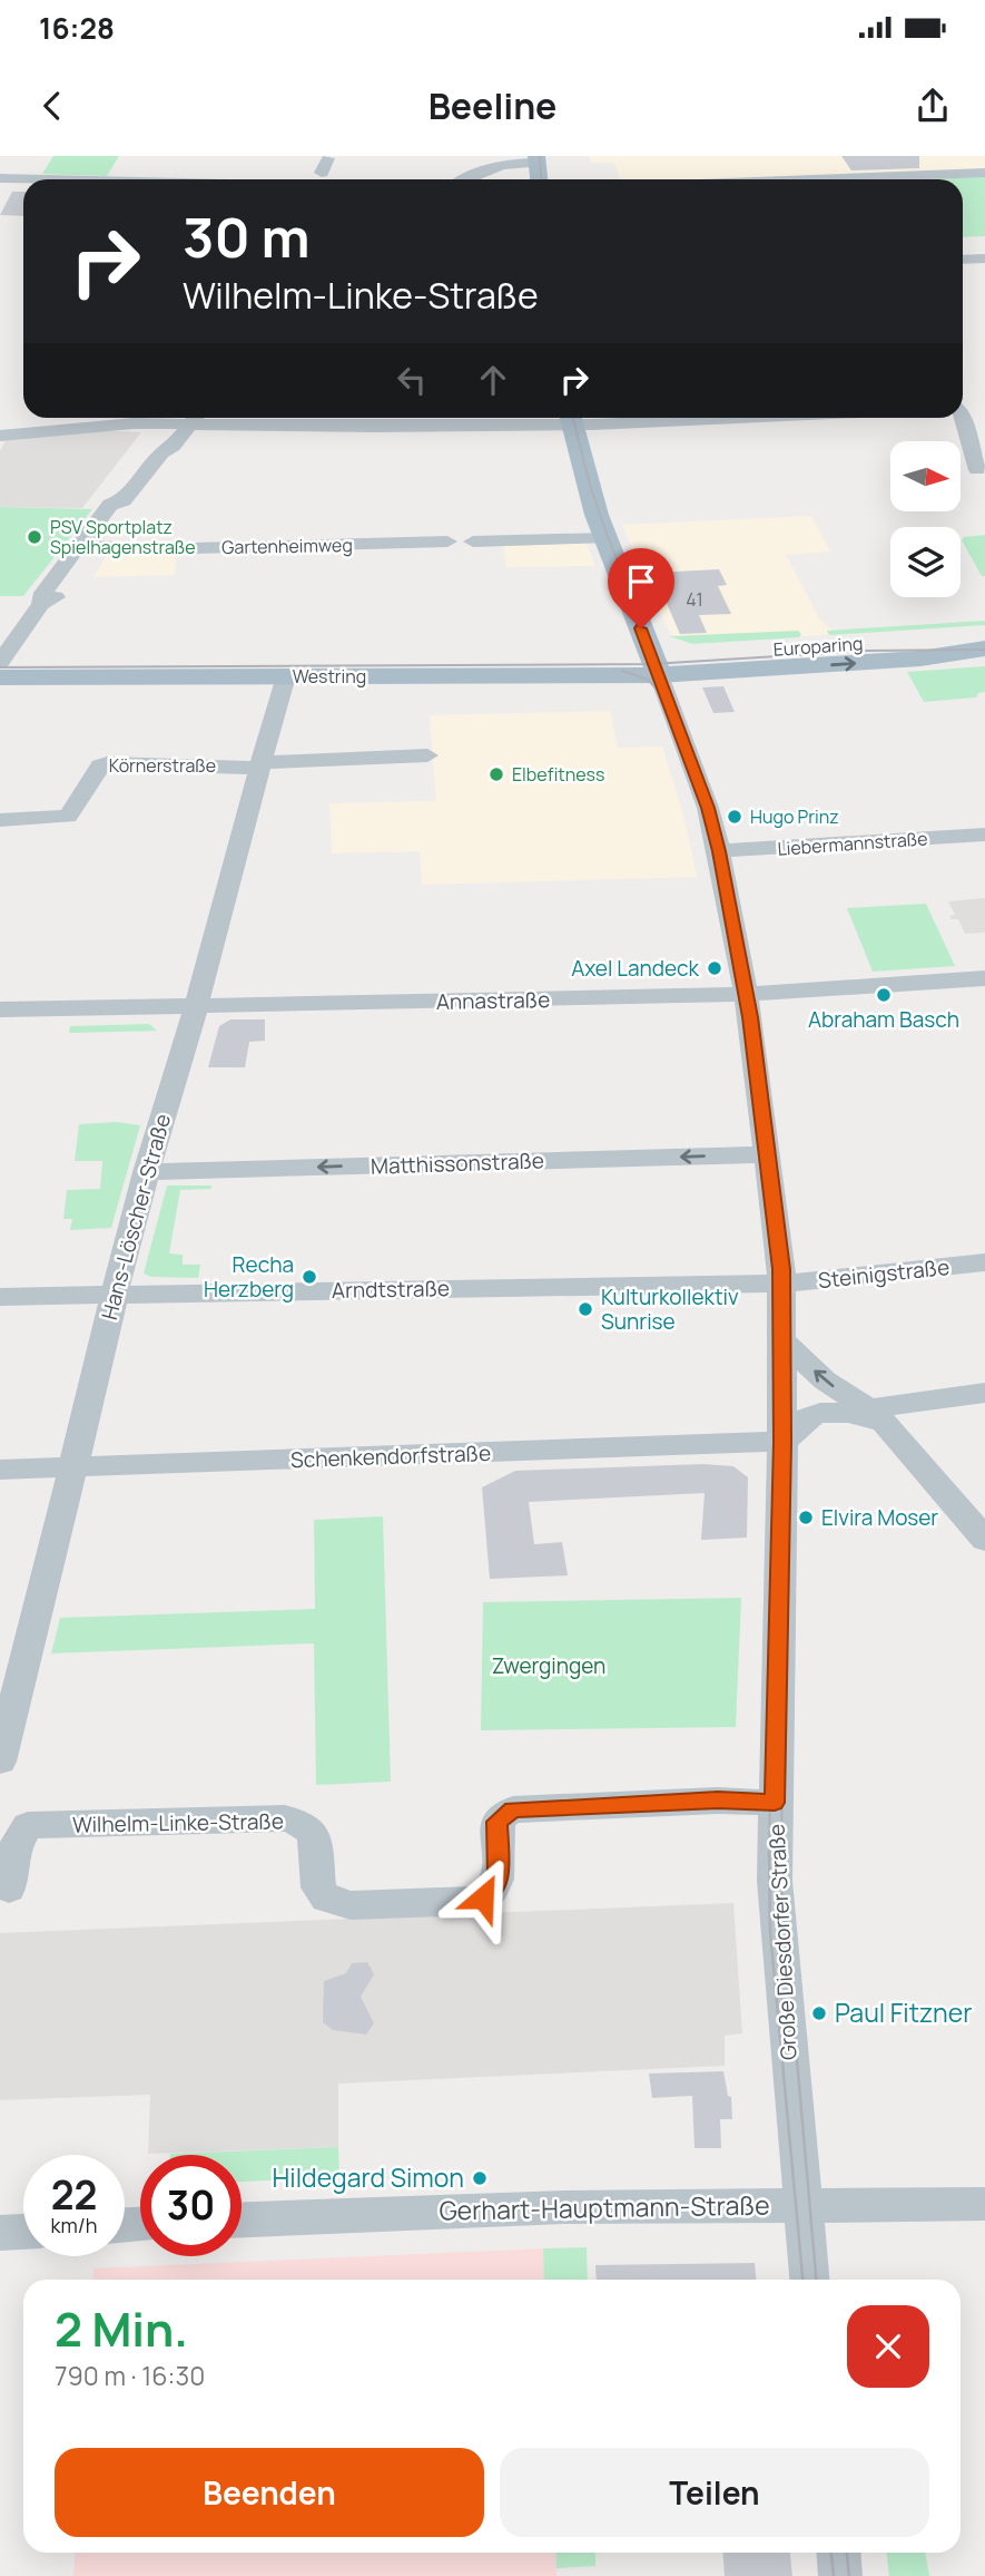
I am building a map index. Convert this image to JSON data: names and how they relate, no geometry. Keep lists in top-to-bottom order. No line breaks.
{"streets":{"main road":["Europaring","Westring","Große Diesdorfer Straße"],"street":["Gartenheimweg","Körnerstraße","Liebermannstraße","Annastraße","Matthissonstraße","Hans-Löscher-Straße","Steinigstraße","Arndtstraße","Schenkendorfstraße","Wilhelm-Linke-Straße","Gerhart-Hauptmann-Straße"]},"crossings":[["Europaring","Westring"],["Europaring","Große Diesdorfer Straße"],["Westring","Hans-Löscher-Straße"],["Westring","Große Diesdorfer Straße"],["Körnerstraße","Hans-Löscher-Straße"],["Liebermannstraße","Große Diesdorfer Straße"],["Annastraße","Hans-Löscher-Straße"],["Annastraße","Große Diesdorfer Straße"],["Matthissonstraße","Hans-Löscher-Straße"],["Matthissonstraße","Große Diesdorfer Straße"],["Hans-Löscher-Straße","Arndtstraße"],["Hans-Löscher-Straße","Schenkendorfstraße"],["Steinigstraße","Arndtstraße"],["Steinigstraße","Große Diesdorfer Straße"],["Arndtstraße","Große Diesdorfer Straße"],["Schenkendorfstraße","Große Diesdorfer Straße"],["Wilhelm-Linke-Straße","Große Diesdorfer Straße"],["Große Diesdorfer Straße","Gerhart-Hauptmann-Straße"]],"one_way":["Matthissonstraße"],"parks":["Zwergingen"],"places":["PSV Sportplatz Spielhagenstraße","Elbefitness","Hugo Prinz","Axel Landeck","Abraham Basch","Recha Herzberg","Kulturkollektiv Sunrise","Elvira Moser","Paul Fitzner","Hildegard Simon"],"house_numbers":["41"],"north":"right","page":{"status":"16:28","header":"Beeline","turn":["30 m","Wilhelm-Linke-Straße"],"speed":"22 km/h","limit":"30","heading":["2 Min.","790 m · 16:30"],"buttons":["Beenden","Teilen"]}}
